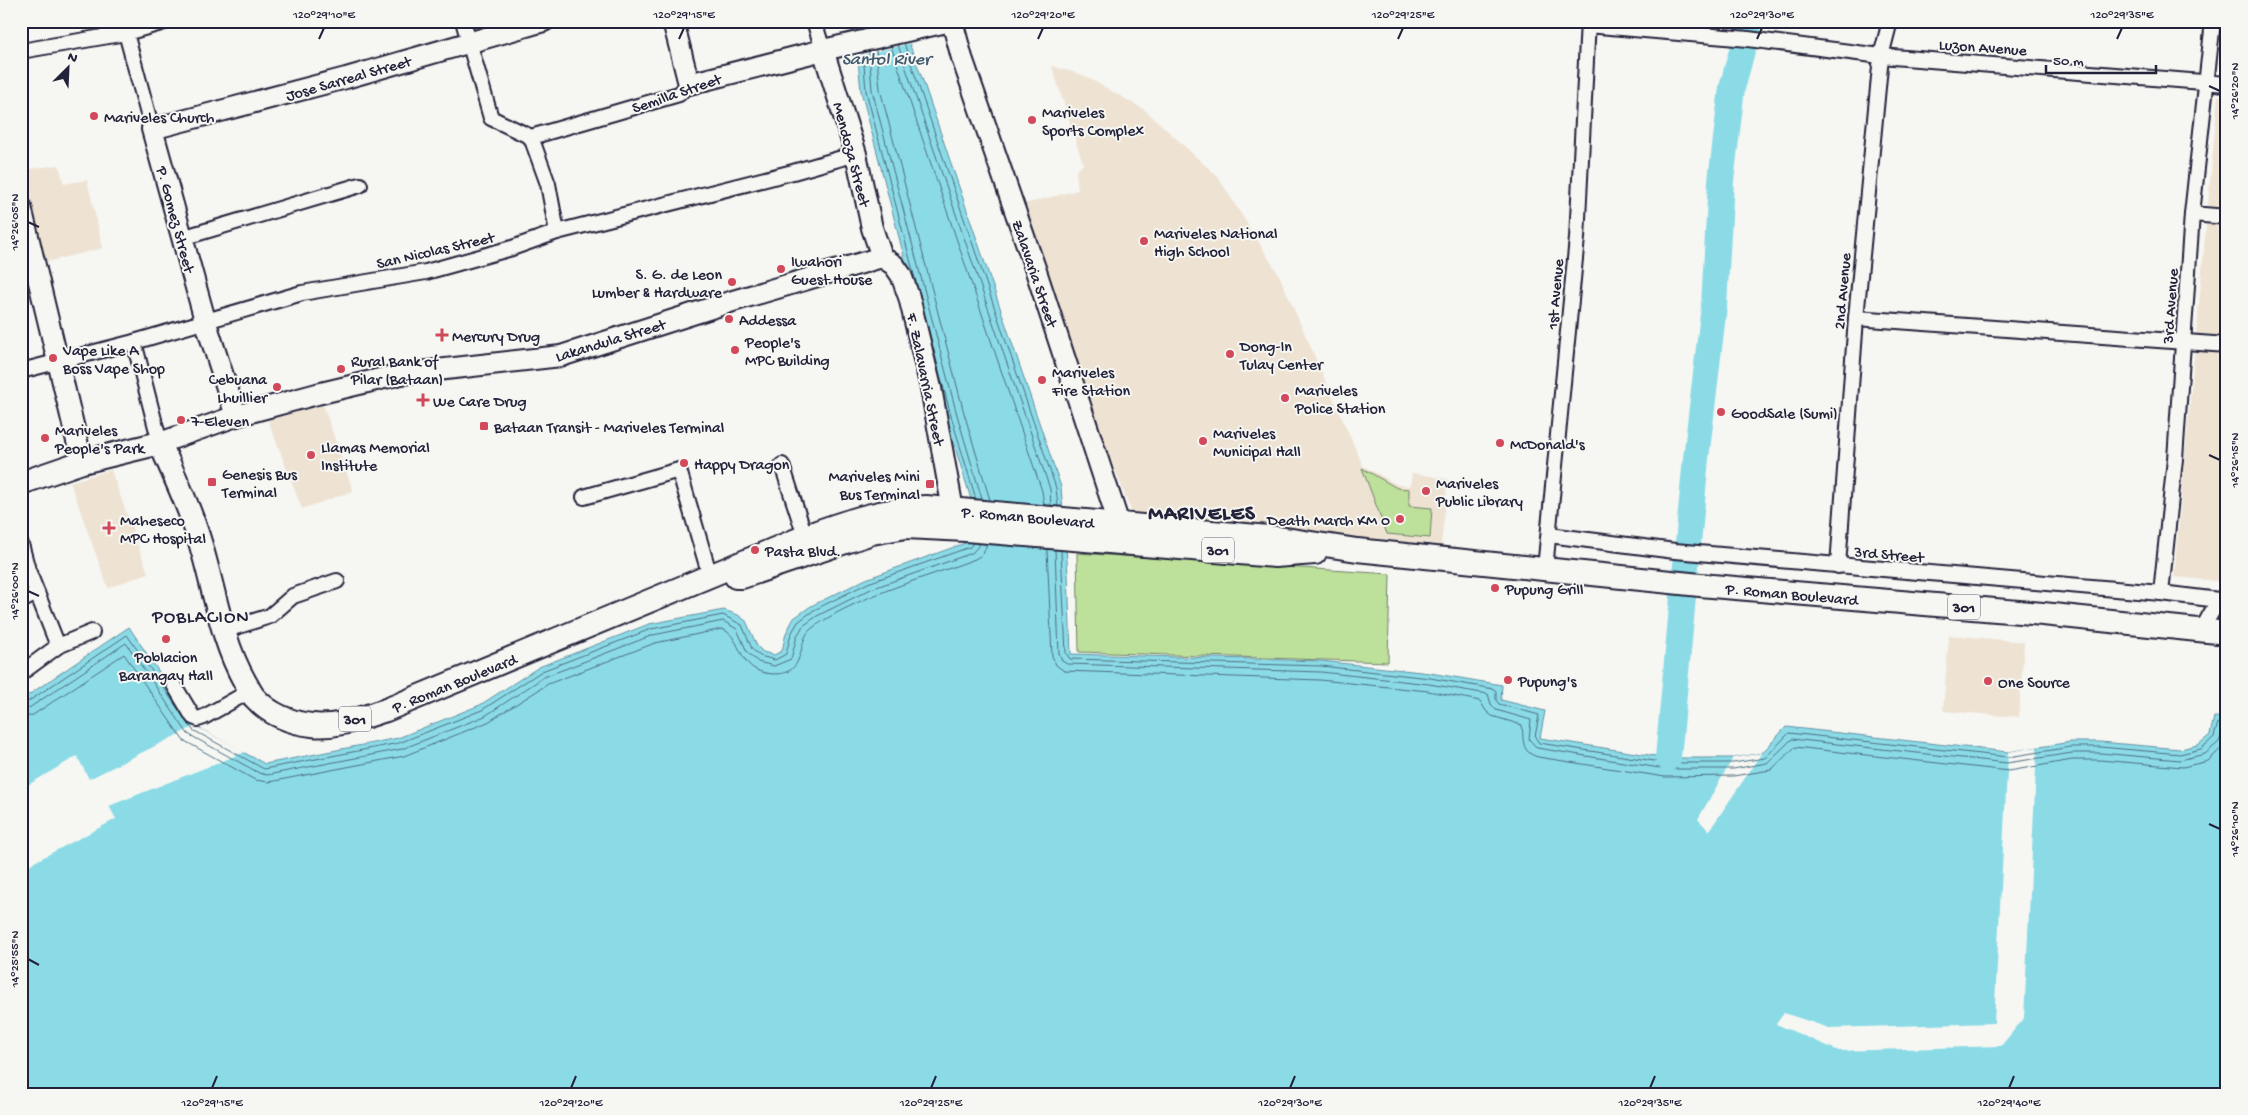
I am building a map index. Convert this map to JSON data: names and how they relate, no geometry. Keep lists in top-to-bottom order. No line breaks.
{"streets":{"main road":["P. Roman Boulevard","301"],"street":["Luzon Avenue","Jose Sarreal Street","Semilla Street","Mendoza Street","P. Gomez Street","San Nicolas Street","Zalavaria Street","2nd Avenue","1st Avenue","3rd Avenue","Lakandula Street","F. Zalavarria Street","3rd Street"]},"crossings":[["Luzon Avenue","2nd Avenue"],["Luzon Avenue","1st Avenue"],["Luzon Avenue","3rd Avenue"],["Jose Sarreal Street","P. Gomez Street"],["Semilla Street","Mendoza Street"],["Semilla Street","Zalavaria Street"],["Mendoza Street","San Nicolas Street"],["Mendoza Street","Lakandula Street"],["Mendoza Street","F. Zalavarria Street"],["P. Gomez Street","San Nicolas Street"],["P. Gomez Street","Lakandula Street"],["Zalavaria Street","P. Roman Boulevard"],["2nd Avenue","3rd Street"],["1st Avenue","P. Roman Boulevard"],["1st Avenue","3rd Street"],["3rd Avenue","3rd Street"],["Lakandula Street","F. Zalavarria Street"],["Lakandula Street","P. Roman Boulevard"],["F. Zalavarria Street","P. Roman Boulevard"]],"districts":["MARIVELES","POBLACION"],"water":["Santol River"],"places":{"other":["Mariveles Church","Mariveles Sports Complex","Mariveles National High School","Iwahori Guest House","S. G. de Leon Lumber & Hardware","Addessa","People's MPC Building","Dong-In Tulay Center","Vape Like A Boss Vape Shop","Rural Bank of Pilar (Bataan)","Mariveles Fire Station","Cebuana Lhuillier","Mariveles Police Station","GoodSale (Sumi)","7-Eleven","Mariveles People's Park","Mariveles Municipal Hall","McDonald's","Llamas Memorial Institute","Happy Dragon","Mariveles Public Library","Death March KM 0","Pasta Blvd.","Pupung Grill","Poblacion Barangay Hall","Pupung's","One Source"],"health":["Mercury Drug","We Care Drug","Maheseco MPC Hospital"],"transit":["Bataan Transit - Mariveles Terminal","Genesis Bus Terminal","Mariveles Mini Bus Terminal"]},"scale_bar":"50 m","north":"top right","coordinates":["120°29'10\"E","120°29'15\"E","120°29'20\"E","120°29'25\"E","120°29'30\"E","120°29'35\"E","14°26'20\"N","14°26'05\"N","14°26'15\"N","14°26'00\"N","14°26'10\"N","14°25'55\"N","120°29'40\"E"]}
